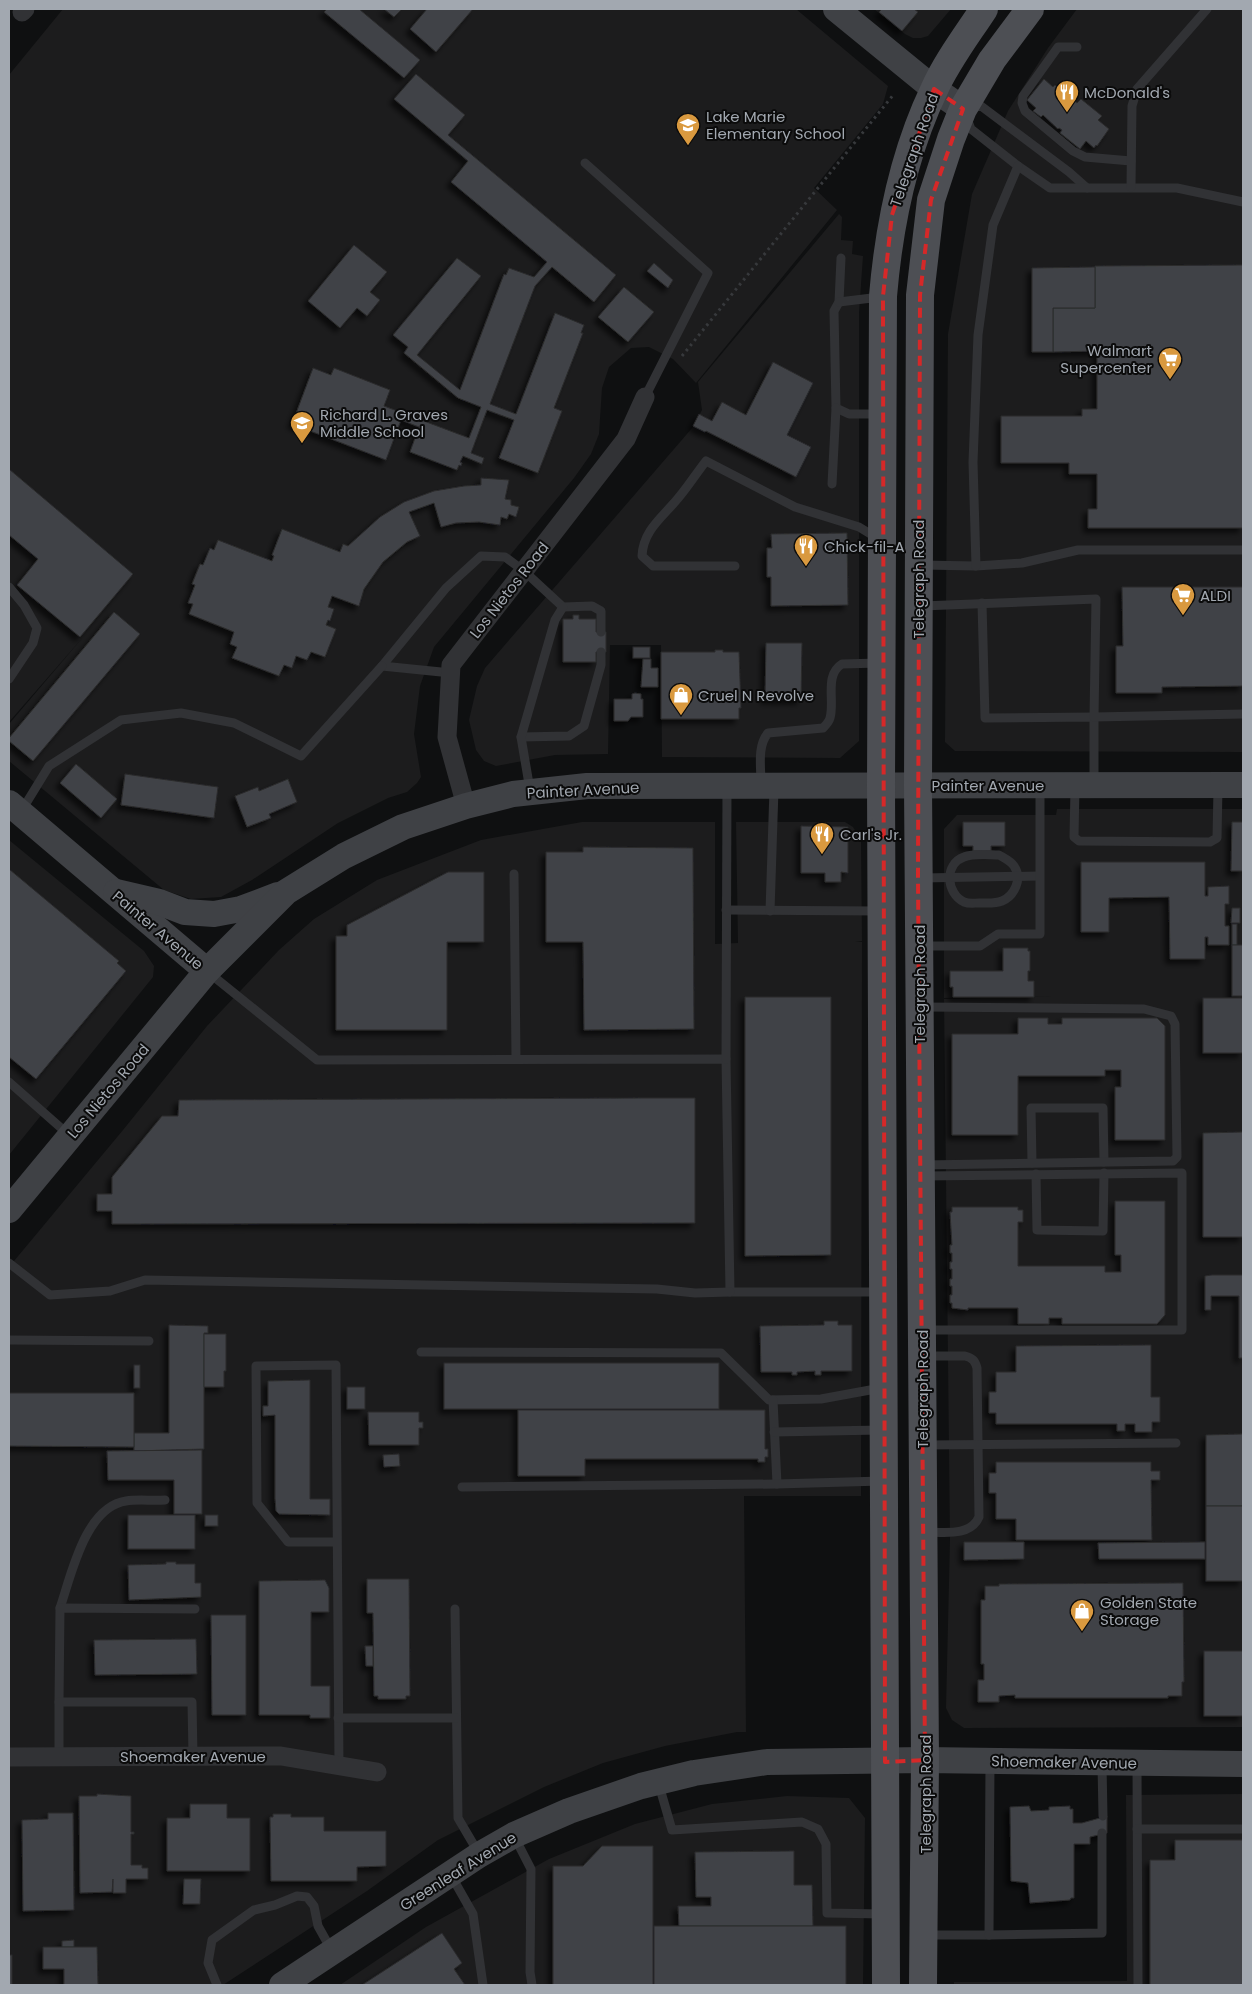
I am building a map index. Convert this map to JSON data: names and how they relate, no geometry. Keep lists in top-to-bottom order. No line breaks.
{"streets":{"main road":["Telegraph Road","Los Nietos Road","Painter Avenue","Shoemaker Avenue","Greenleaf Avenue"]},"crossings":[["Telegraph Road","Painter Avenue"],["Telegraph Road","Shoemaker Avenue"],["Telegraph Road","Greenleaf Avenue"],["Los Nietos Road","Painter Avenue"],["Shoemaker Avenue","Greenleaf Avenue"]],"places":{"restaurant":["McDonald's","Chick-fil-A","Carl's Jr."],"school or university":["Lake Marie Elementary School","Richard L. Graves Middle School"],"supermarket":["Walmart Supercenter","ALDI"],"shop":["Cruel N Revolve","Golden State Storage"]}}
